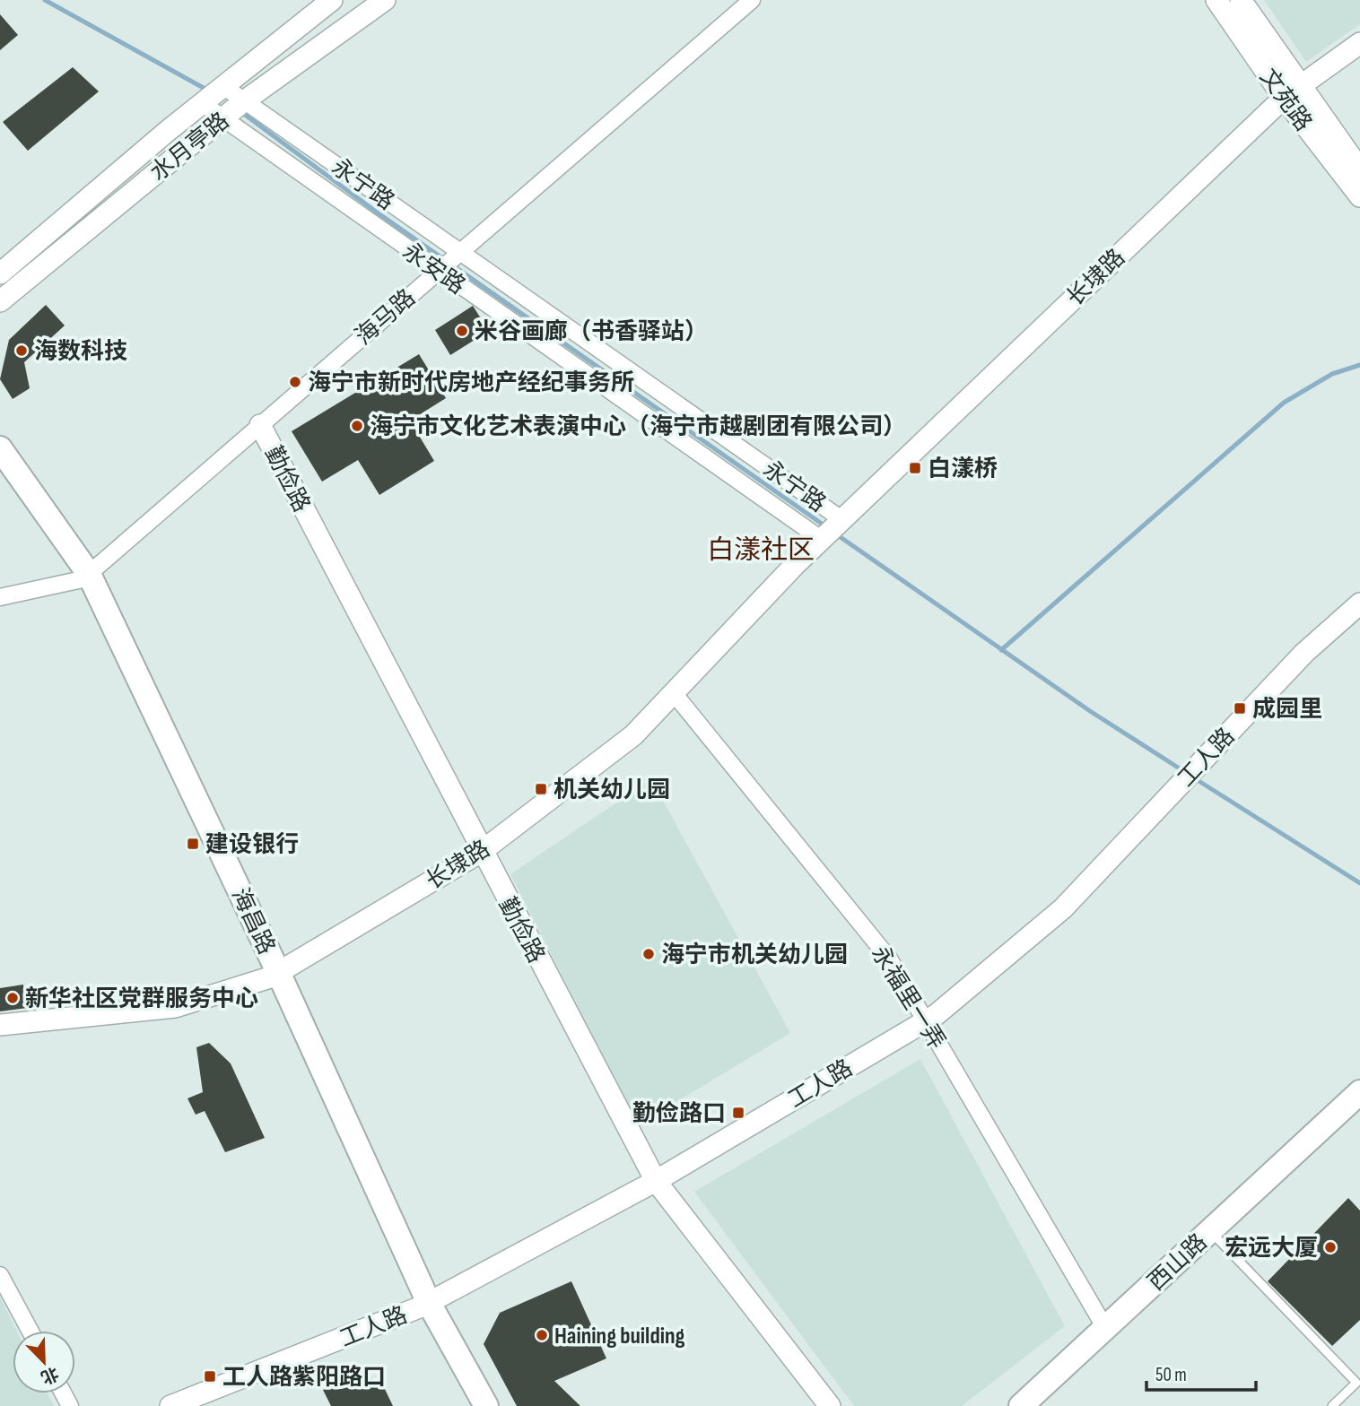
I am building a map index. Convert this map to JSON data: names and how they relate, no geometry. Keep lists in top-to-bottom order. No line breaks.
{"streets":{"main road":["海昌路","西山路"],"street":["文苑路","水月亭路","永宁路","永安路","长埭路","海马路","勤俭路","工人路","永福里一弄"]},"crossings":[["文苑路","长埭路"],["水月亭路","永宁路"],["水月亭路","永安路"],["永宁路","永安路"],["永宁路","长埭路"],["永宁路","海马路"],["永安路","长埭路"],["永安路","海马路"],["长埭路","勤俭路"],["长埭路","海昌路"],["长埭路","永福里一弄"],["海马路","勤俭路"],["海马路","海昌路"],["勤俭路","工人路"],["工人路","海昌路"],["工人路","永福里一弄"],["永福里一弄","西山路"]],"districts":["白漾社区"],"places":{"other":["米谷画廊（书香驿站）","海数科技","海宁市新时代房地产经纪事务所","海宁市文化艺术表演中心（海宁市越剧团有限公司）","海宁市机关幼儿园","新华社区党群服务中心","宏远大厦","Haining building"],"transit":["白漾桥","成园里","机关幼儿园","建设银行","勤俭路口","工人路紫阳路口"]},"scale_bar":"50 m","north":"bottom right"}
